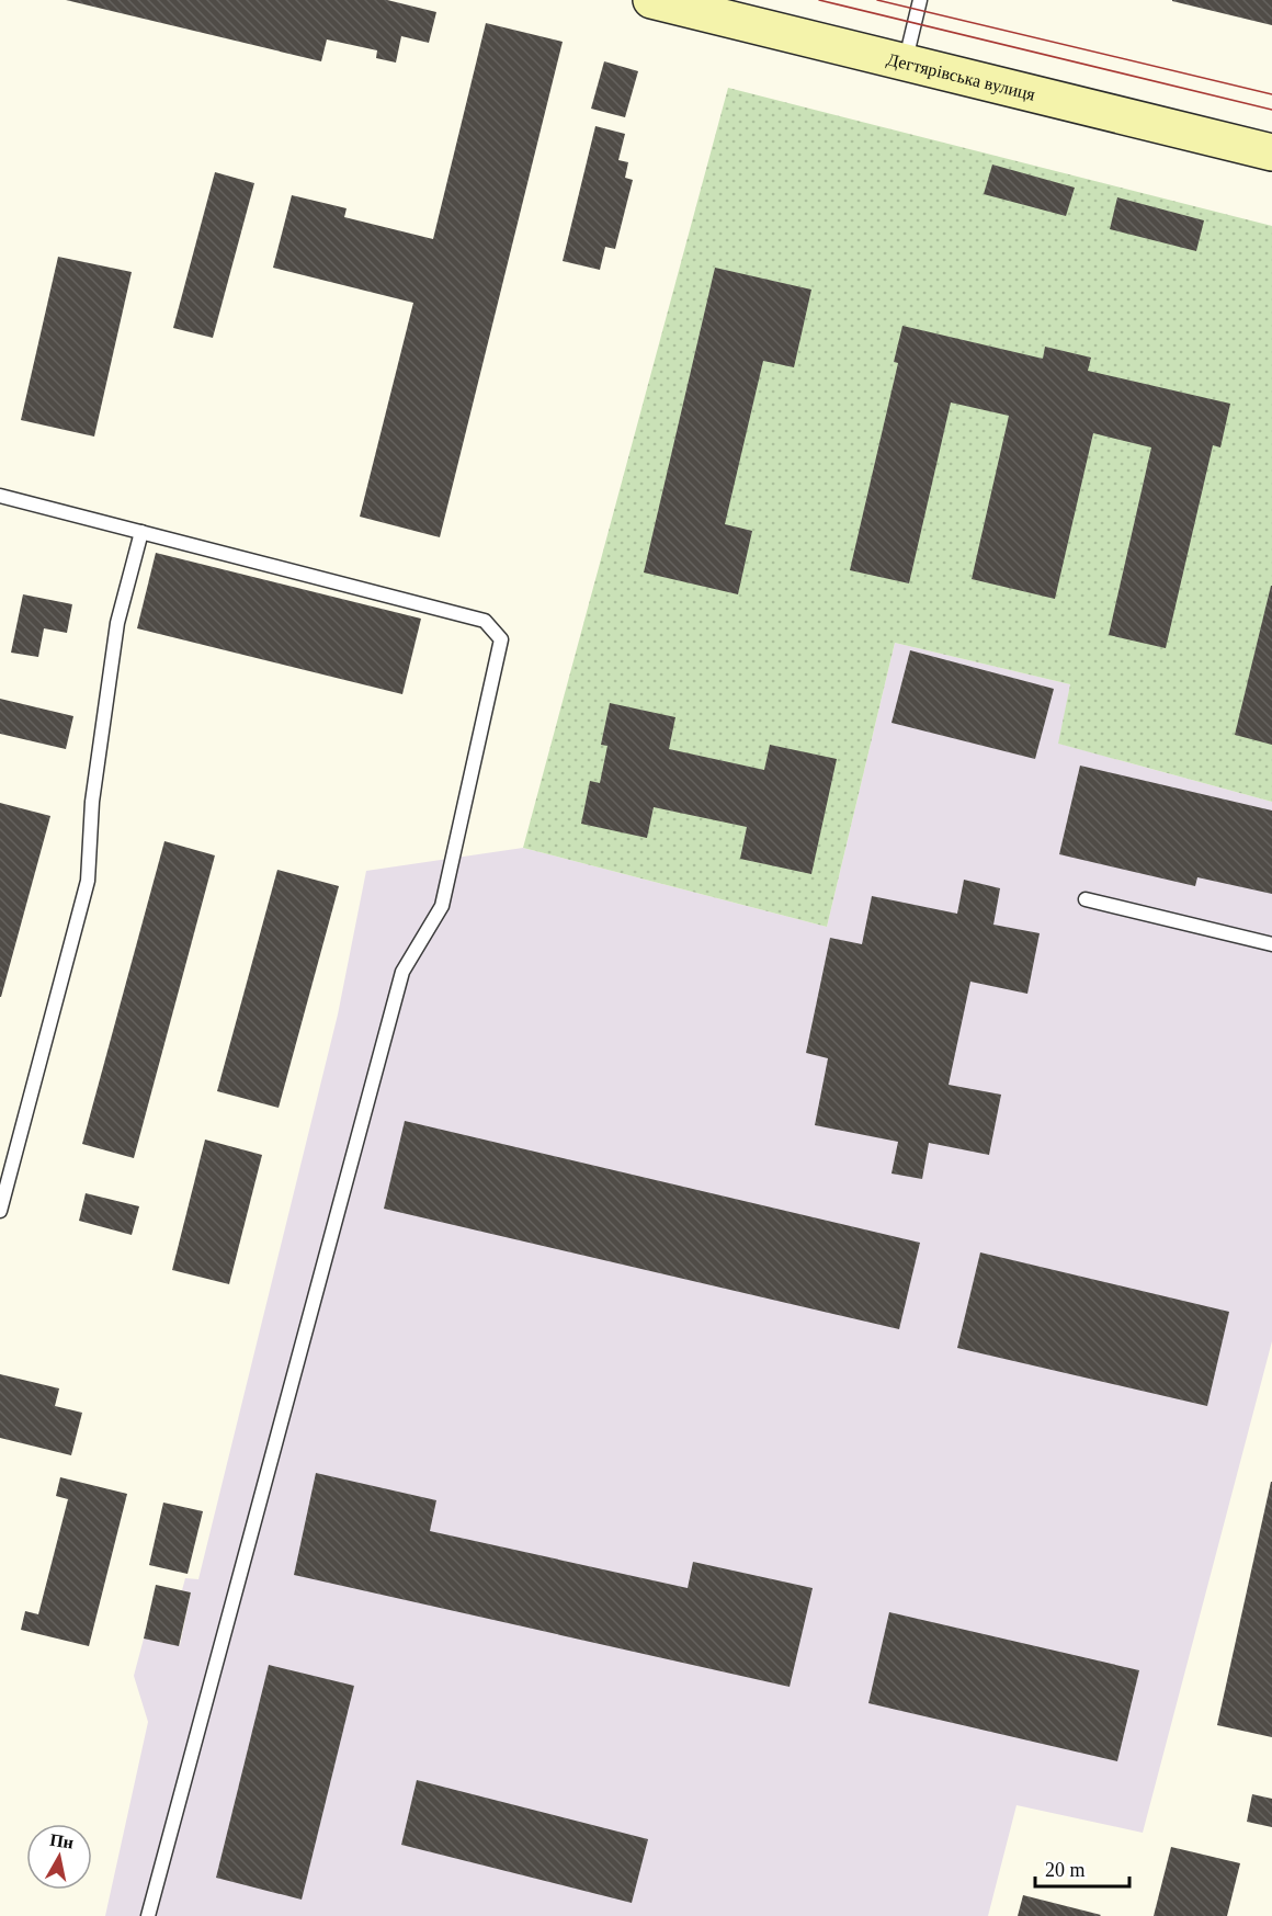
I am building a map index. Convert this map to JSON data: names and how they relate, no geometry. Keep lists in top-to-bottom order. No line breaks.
{"streets":{"main road":["Дегтярівська вулиця"]},"scale_bar":"20 m","north":"top"}
